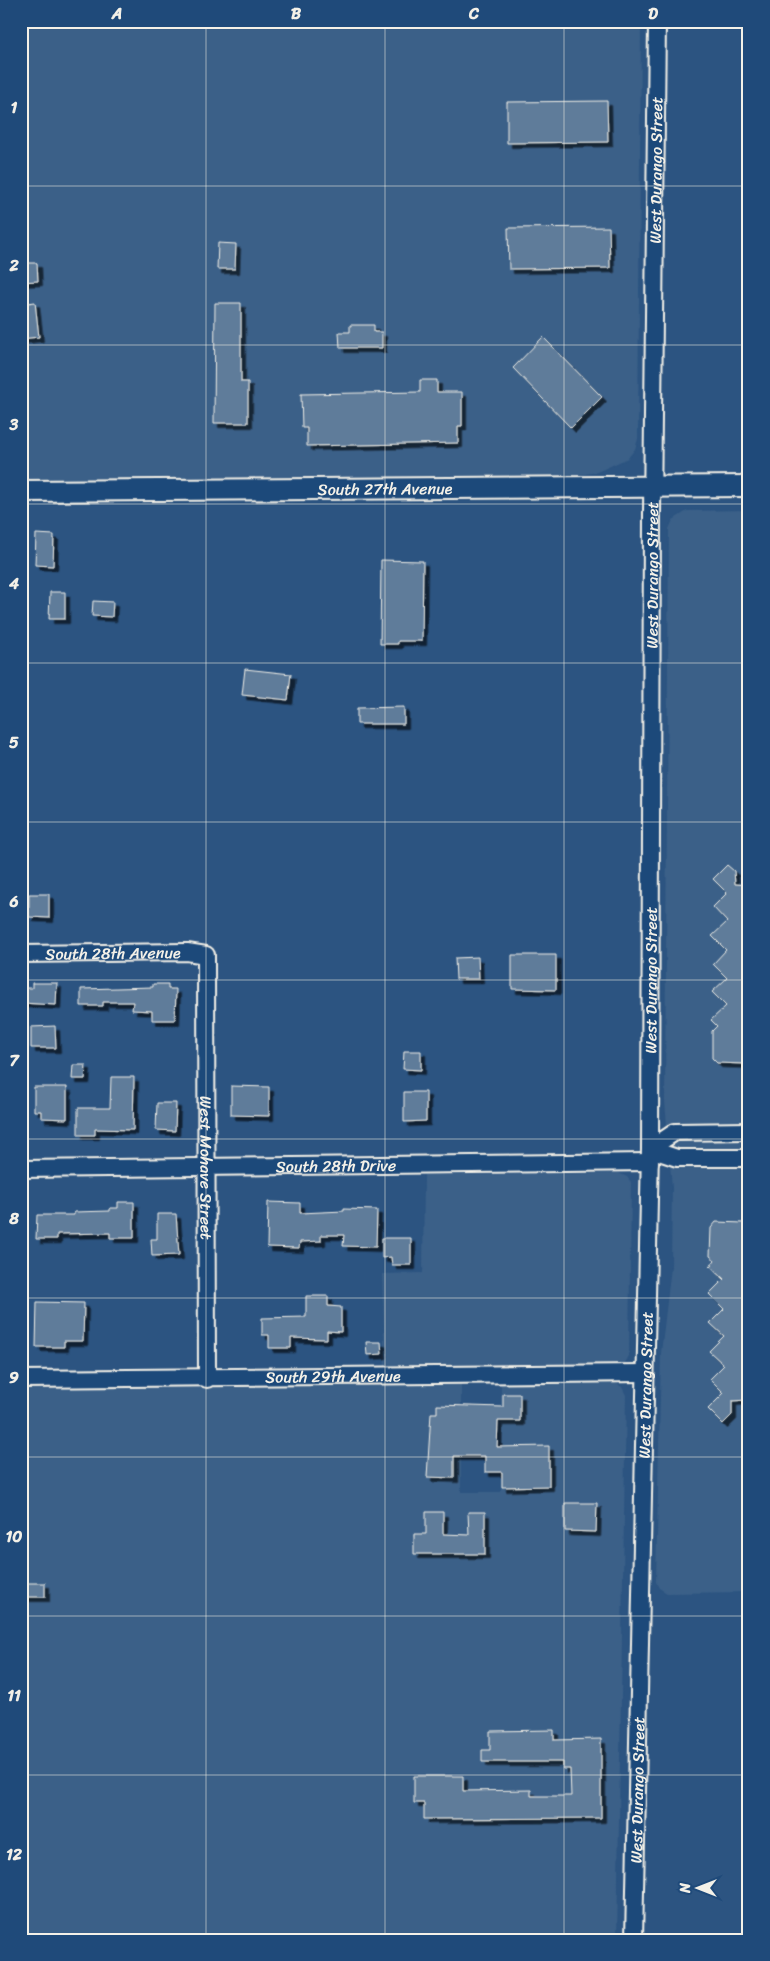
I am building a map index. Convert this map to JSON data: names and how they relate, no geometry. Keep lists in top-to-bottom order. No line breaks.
{"streets":{"main road":["South 27th Avenue"],"street":["West Durango Street","South 28th Avenue","South 28th Drive","West Mohave Street","South 29th Avenue"]},"crossings":[["West Durango Street","South 27th Avenue"],["West Durango Street","South 28th Drive"],["West Durango Street","South 29th Avenue"],["South 28th Avenue","West Mohave Street"],["South 28th Drive","West Mohave Street"],["West Mohave Street","South 29th Avenue"]],"north":"left","grid":{"columns":["A","B","C","D"],"rows":["1","2","3","4","5","6","7","8","9","10","11","12"]}}
